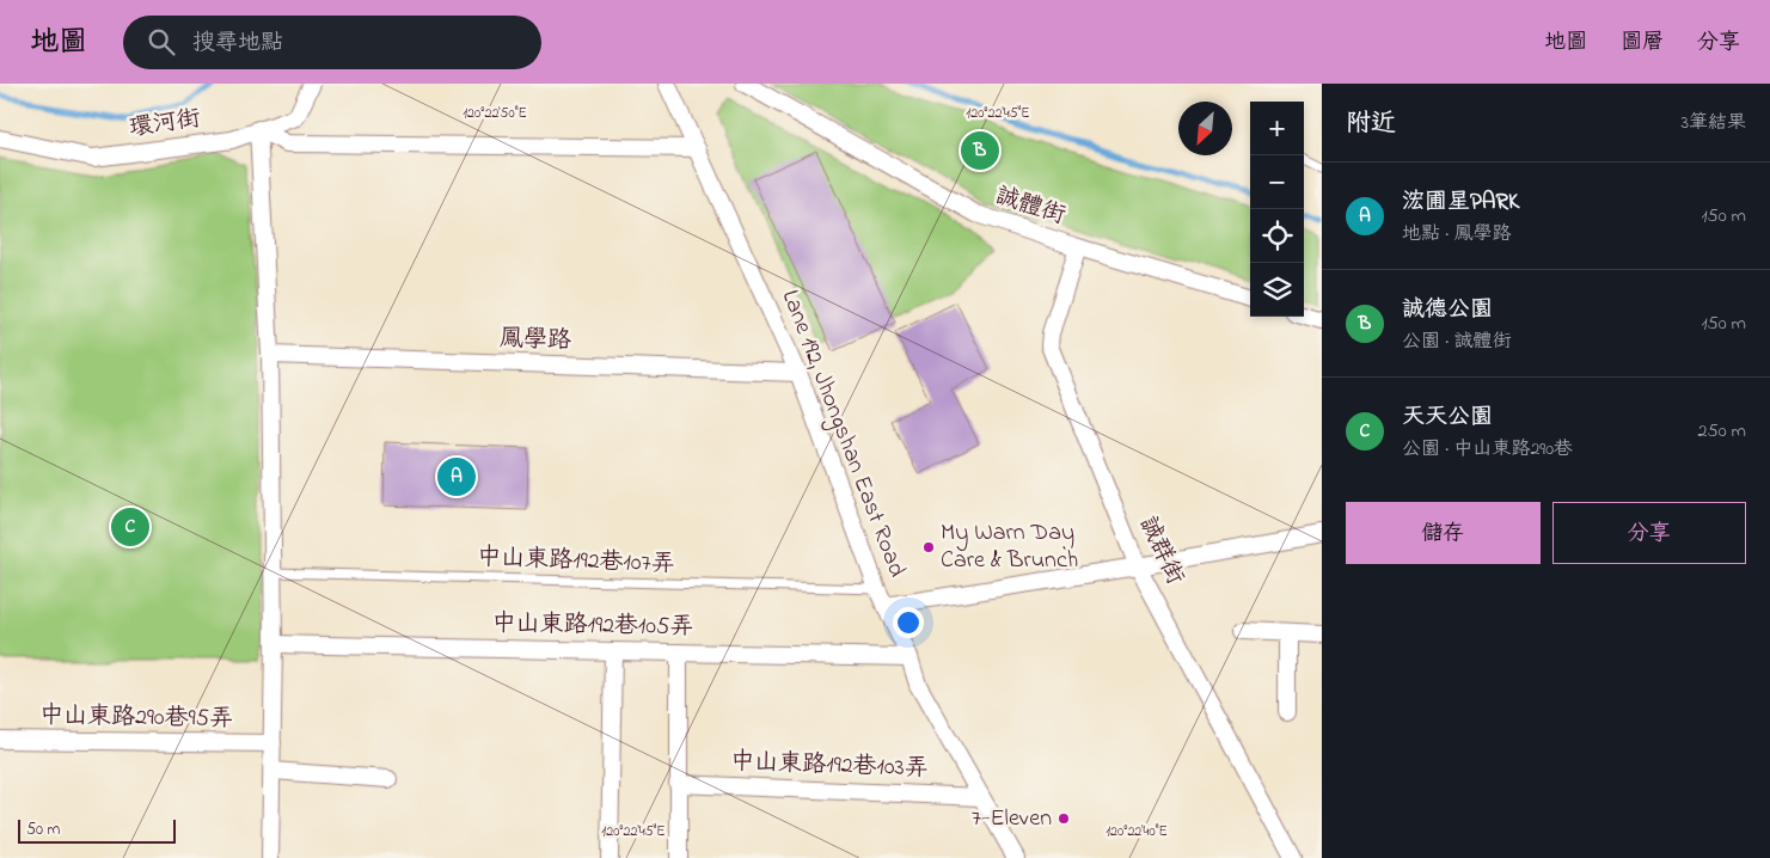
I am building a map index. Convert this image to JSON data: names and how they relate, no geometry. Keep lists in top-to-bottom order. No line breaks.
{"streets":{"street":["環河街","誠體街","鳳學路","Lane 192, Jhongshan East Road","誠群街","中山東路192巷105弄","中山東路290巷95弄","中山東路192巷103弄"],"lane":["中山東路192巷107弄"]},"crossings":[["誠體街","誠群街"],["鳳學路","Lane 192, Jhongshan East Road"],["Lane 192, Jhongshan East Road","中山東路192巷107弄"],["Lane 192, Jhongshan East Road","中山東路192巷105弄"],["Lane 192, Jhongshan East Road","中山東路192巷103弄"]],"places":["My Warn Day Care & Brunch","7-Eleven"],"scale_bar":"50 m","north":"bottom left","page":{"header":"地圖","search":"搜尋地點","nav":["地圖","圖層","分享"],"heading":["附近","3筆結果"],"map_buttons":["+","−"],"pins":["B","A","C"],"list":[{"mark":"A","name":"浤圃星PARK","note":"地點 · 鳳學路","value":"150 m"},{"mark":"B","name":"誠德公園","note":"公園 · 誠體街","value":"150 m"},{"mark":"C","name":"天天公園","note":"公園 · 中山東路290巷","value":"250 m"}],"buttons":["儲存","分享"],"scale":"50 m"},"coordinates":["120°22'50\"E","120°22'45\"E","120°22'40\"E"]}
